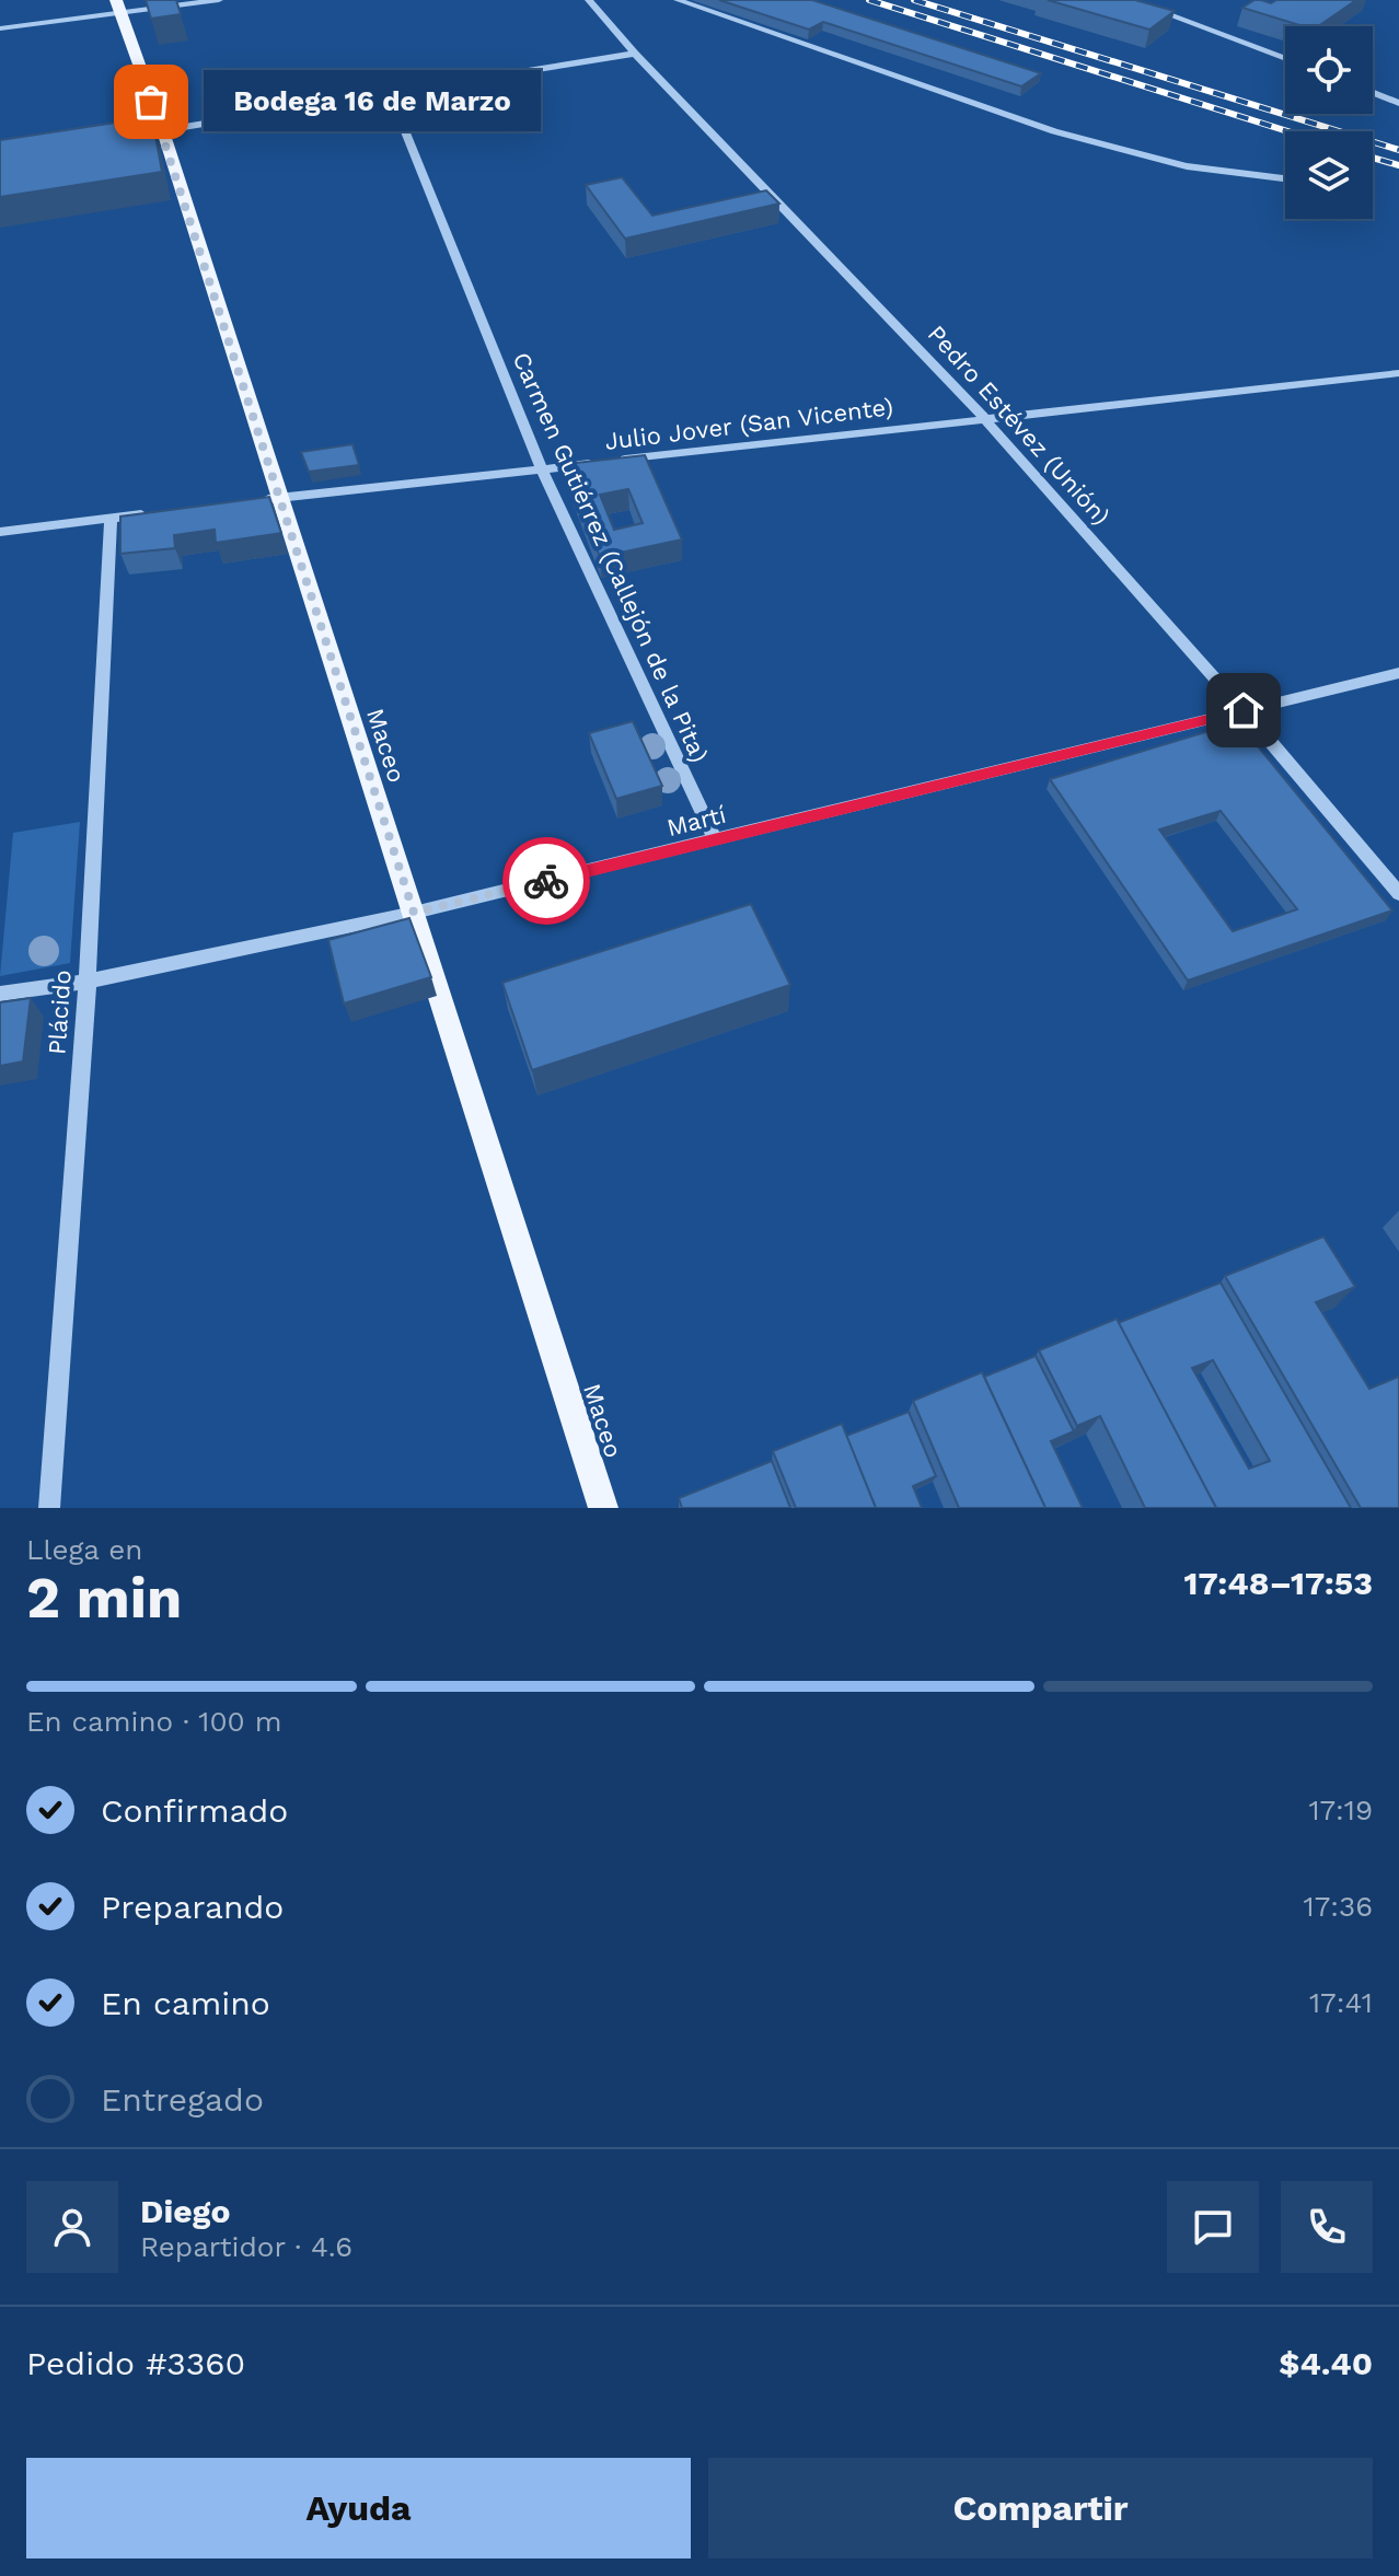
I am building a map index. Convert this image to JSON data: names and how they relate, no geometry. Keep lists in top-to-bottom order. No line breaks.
{"streets":{"main road":["Maceo"],"street":["Julio Jover (San Vicente)","Pedro Estévez (Unión)","Carmen Gutiérrez (Callejón de la Pita)","Martí","Plácido"]},"crossings":[["Julio Jover (San Vicente)","Pedro Estévez (Unión)"],["Julio Jover (San Vicente)","Carmen Gutiérrez (Callejón de la Pita)"],["Julio Jover (San Vicente)","Maceo"],["Pedro Estévez (Unión)","Martí"],["Carmen Gutiérrez (Callejón de la Pita)","Martí"],["Maceo","Martí"],["Martí","Plácido"]],"places":["Bodega 16 de Marzo"],"page":{"bubble":"Bodega 16 de Marzo","heading":["2 min","Llega en","17:48–17:53"],"panel":["Diego","Repartidor · 4.6","Pedido #3360","$4.40"],"bar":"En camino · 100 m","list":[["Confirmado","17:19"],["Preparando","17:36"],["En camino","17:41"],"Entregado"],"buttons":["Ayuda","Compartir"]}}
